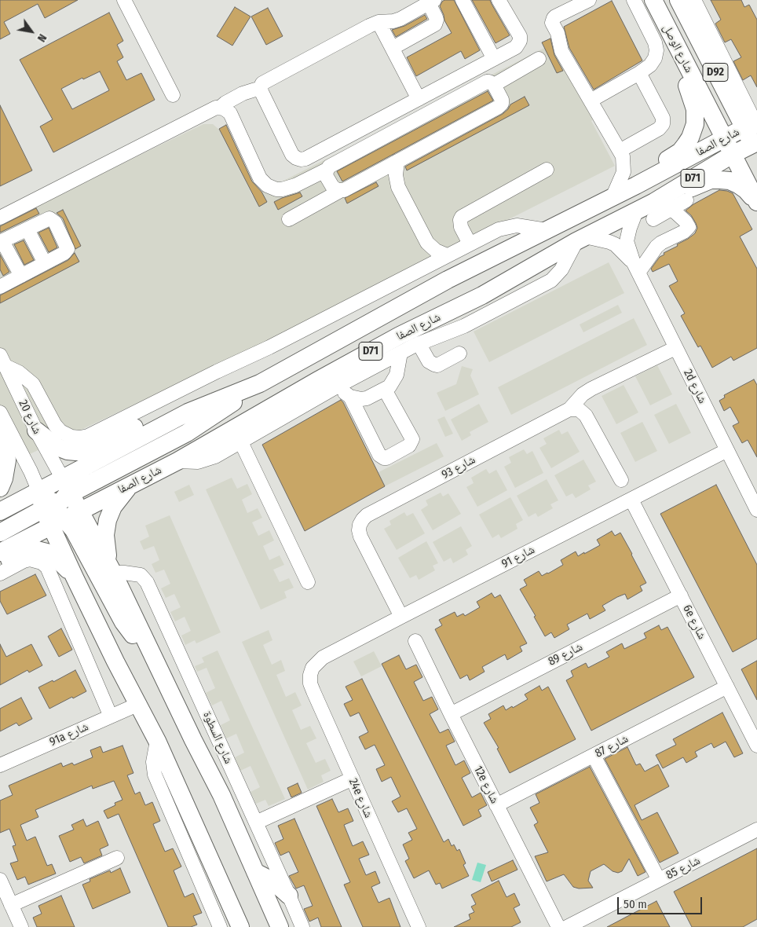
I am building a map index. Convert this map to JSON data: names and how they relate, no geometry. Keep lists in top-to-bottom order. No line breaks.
{"streets":{"main road":["شارع الوصل","D92","شارع الصفا","D71","شارع السطوة"],"street":["2d شارع","شارع 20","شارع 93","شارع 91","6e شارع","شارع 89","91a شارع","شارع 87","12e شارع","24e شارع","شارع 85"]},"crossings":[["شارع الوصل","شارع الصفا"],["شارع الصفا","2d شارع"],["شارع الصفا","شارع 20"],["شارع الصفا","شارع السطوة"],["2d شارع","شارع 91"],["شارع 20","شارع السطوة"],["شارع 93","شارع 91"],["شارع 91","6e شارع"],["شارع 91","24e شارع"],["6e شارع","شارع 89"],["6e شارع","شارع 87"],["شارع 89","12e شارع"],["شارع 87","12e شارع"]],"scale_bar":"50 m","north":"bottom right"}
